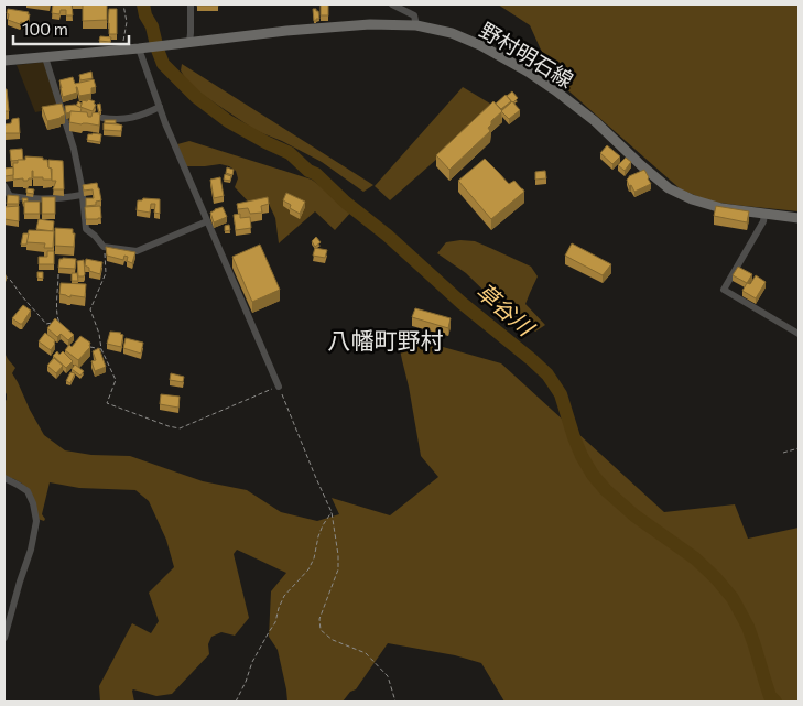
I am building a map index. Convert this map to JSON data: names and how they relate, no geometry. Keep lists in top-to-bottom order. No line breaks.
{"streets":{"main road":["野村明石線"]},"districts":["八幡町野村"],"water":["草谷川"],"scale_bar":"100 m"}
